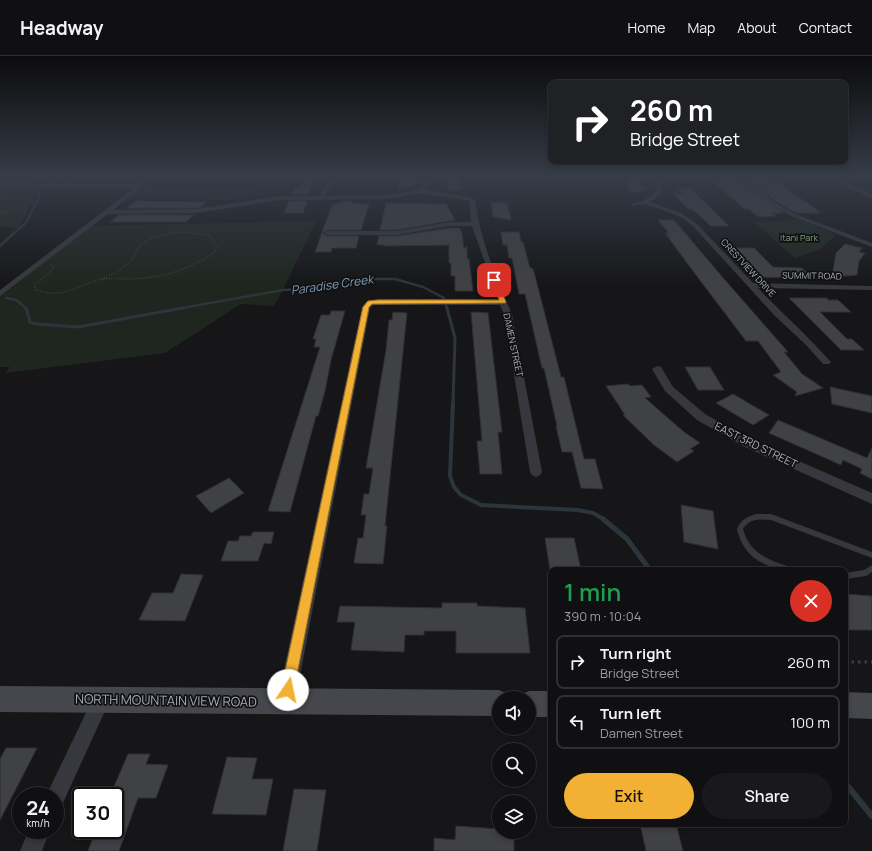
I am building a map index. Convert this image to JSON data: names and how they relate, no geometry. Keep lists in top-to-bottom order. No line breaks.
{"streets":{"street":["CRESTVIEW DRIVE","SUMMIT ROAD","DAMEN STREET","EAST 3RD STREET","NORTH MOUNTAIN VIEW ROAD"]},"crossings":[["CRESTVIEW DRIVE","SUMMIT ROAD"]],"water":["Paradise Creek"],"parks":["Itani Park"],"page":{"header":"Headway","nav":["Home","Map","About","Contact"],"turn":["260 m","Bridge Street"],"heading":["1 min","390 m · 10:04"],"list":[{"name":"Turn right","note":"Bridge Street","value":"260 m"},{"name":"Turn left","note":"Damen Street","value":"100 m"}],"buttons":["Exit","Share"],"speed":"24 km/h","limit":"30"}}
